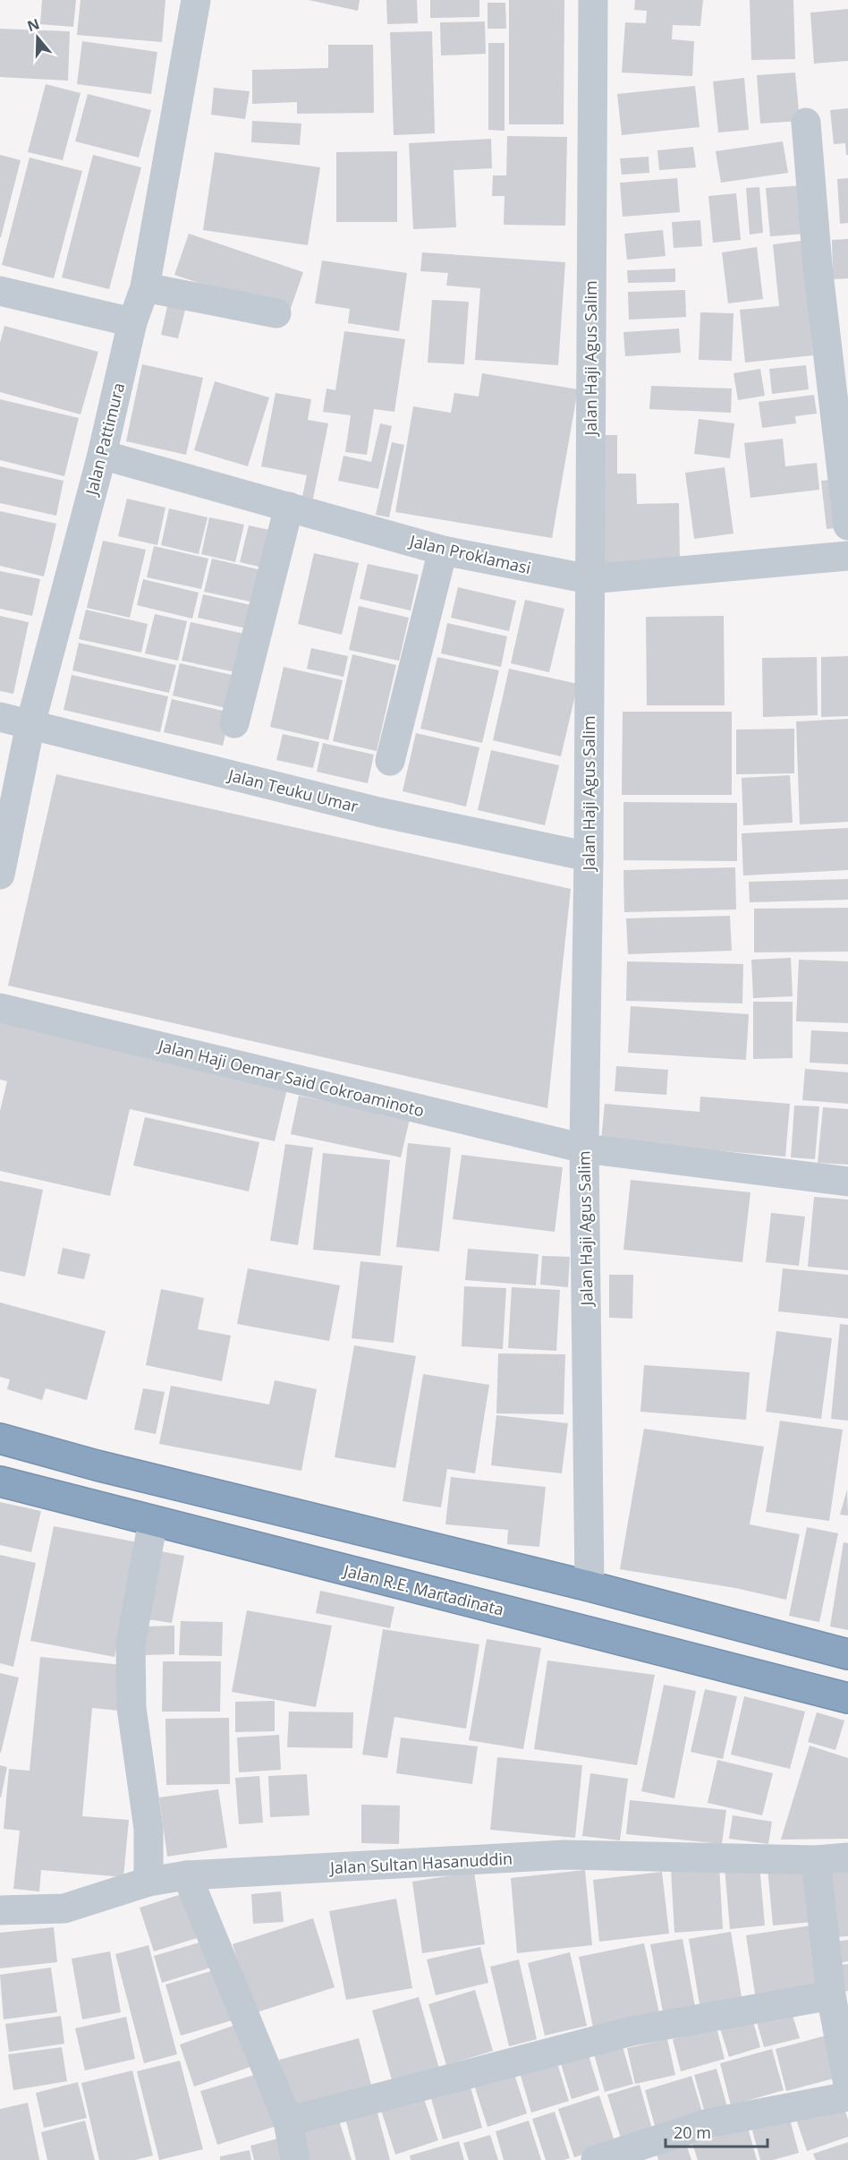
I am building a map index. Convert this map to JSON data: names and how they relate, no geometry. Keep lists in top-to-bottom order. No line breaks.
{"streets":{"highway":["Jalan R.E. Martadinata"],"street":["Jalan Haji Agus Salim","Jalan Pattimura","Jalan Proklamasi","Jalan Teuku Umar","Jalan Haji Oemar Said Cokroaminoto","Jalan Sultan Hasanuddin"]},"crossings":[["Jalan Haji Agus Salim","Jalan Proklamasi"],["Jalan Haji Agus Salim","Jalan Teuku Umar"],["Jalan Haji Agus Salim","Jalan Haji Oemar Said Cokroaminoto"],["Jalan Pattimura","Jalan Proklamasi"],["Jalan Pattimura","Jalan Teuku Umar"]],"scale_bar":"20 m","north":"top"}
